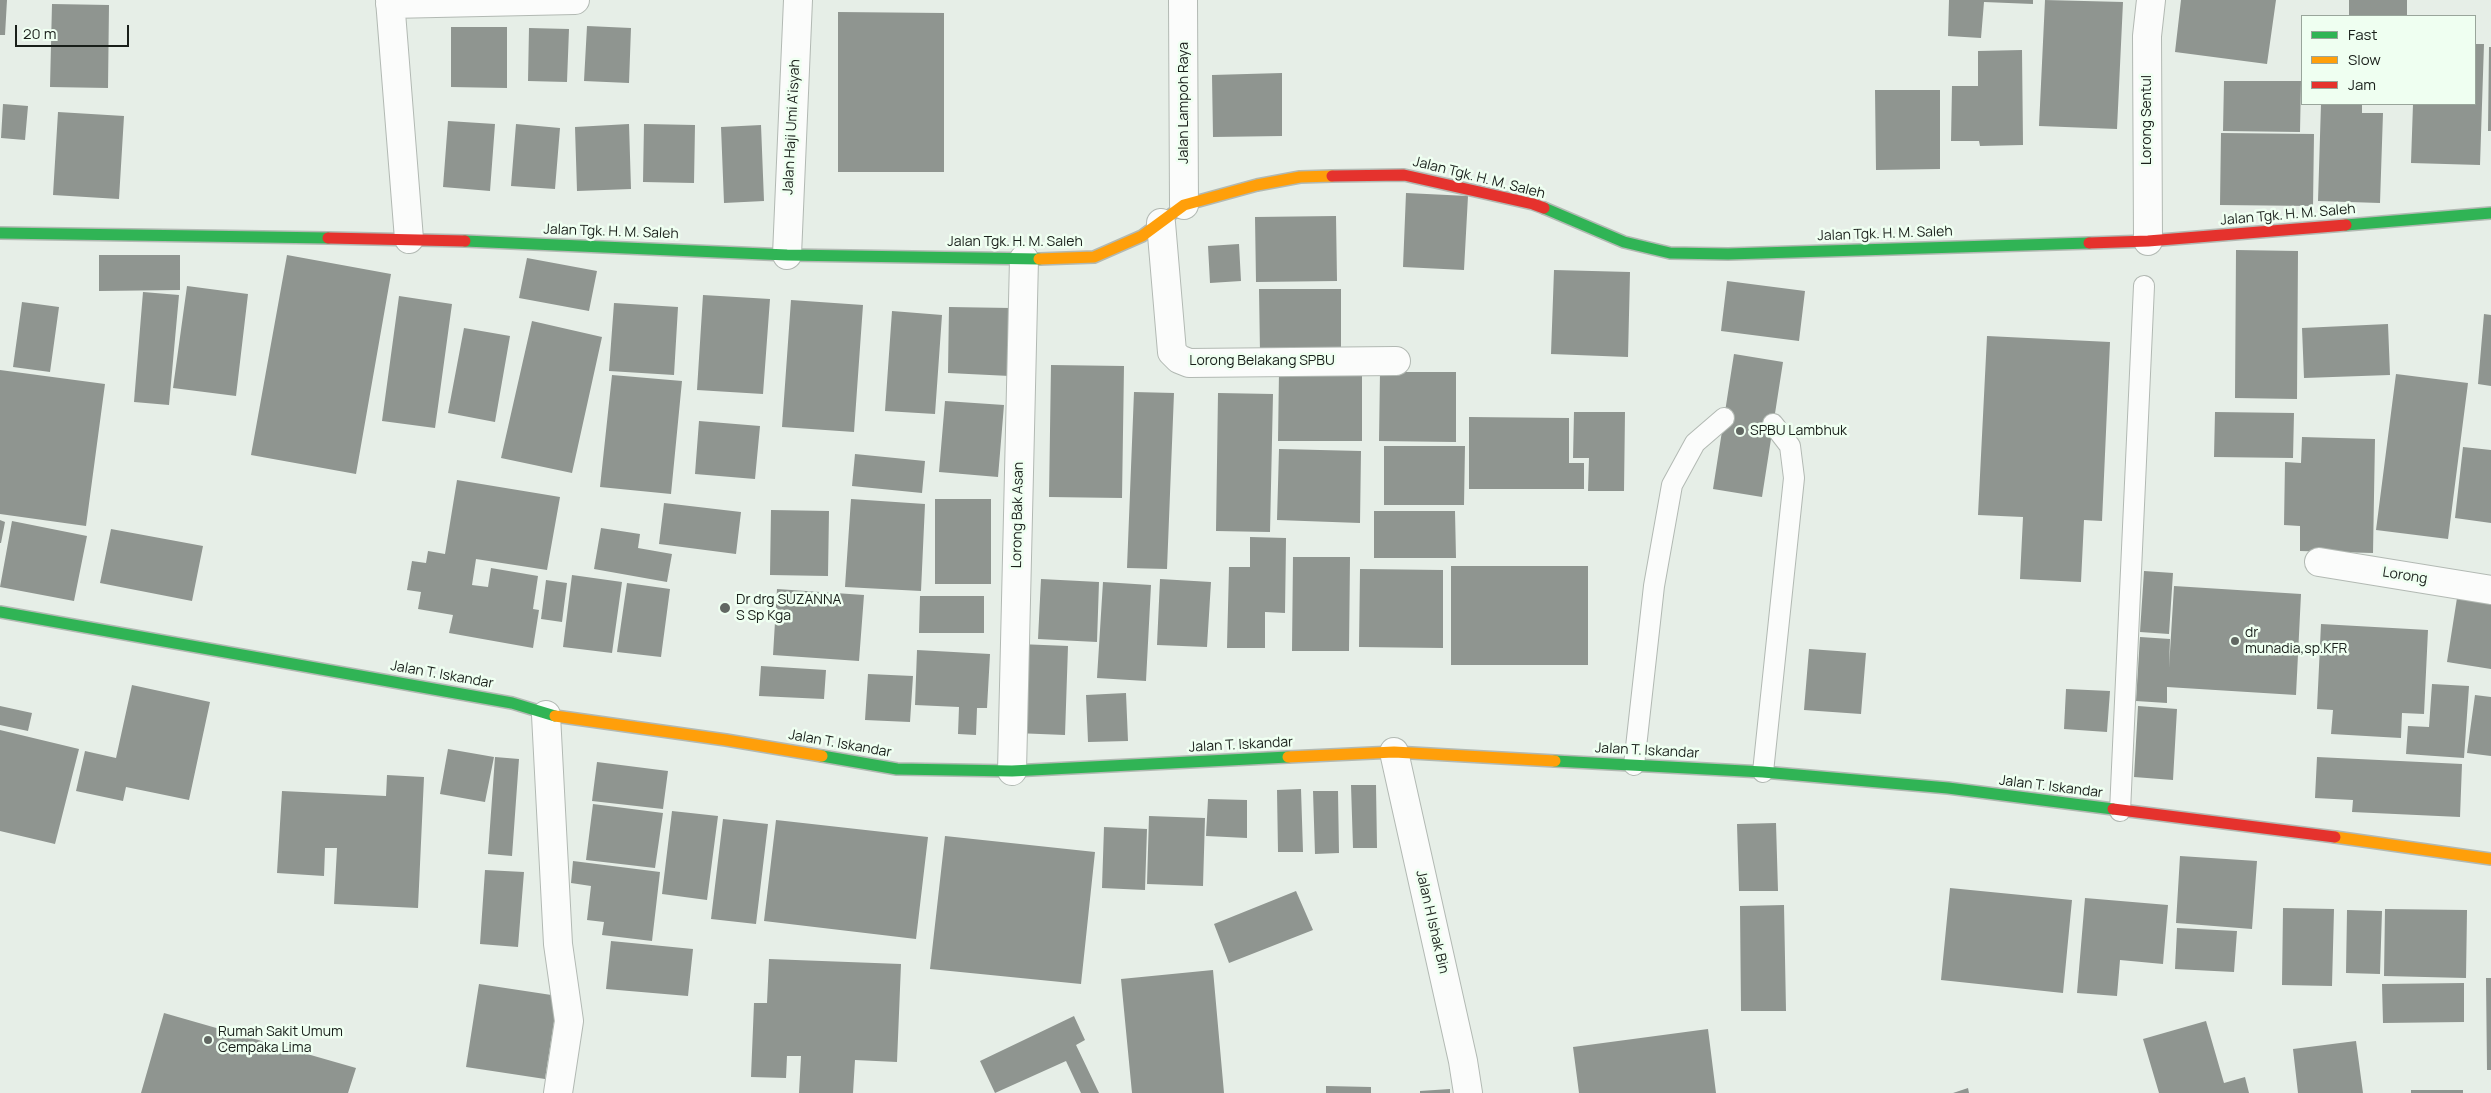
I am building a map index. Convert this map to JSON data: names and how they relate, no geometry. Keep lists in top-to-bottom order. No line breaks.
{"streets":{"street":["Jalan Lampoh Raya","Lorong Sentul","Jalan Haji Umi A'isyah","Jalan Tgk. H. M. Saleh","Lorong Belakang SPBU","Lorong Bak Asan","Lorong","Jalan T. Iskandar","Jalan H Ishak Bin"]},"crossings":[["Jalan Lampoh Raya","Jalan Tgk. H. M. Saleh"],["Lorong Sentul","Jalan Tgk. H. M. Saleh"],["Jalan Haji Umi A'isyah","Jalan Tgk. H. M. Saleh"],["Jalan Tgk. H. M. Saleh","Lorong Belakang SPBU"],["Jalan Tgk. H. M. Saleh","Lorong Bak Asan"],["Lorong Bak Asan","Jalan T. Iskandar"],["Jalan T. Iskandar","Jalan H Ishak Bin"]],"places":["SPBU Lambhuk","Dr drg SUZANNA S Sp Kga","dr munadia,sp.KFR","Rumah Sakit Umum Cempaka Lima"],"legend":["Fast","Slow","Jam"],"scale_bar":"20 m"}
